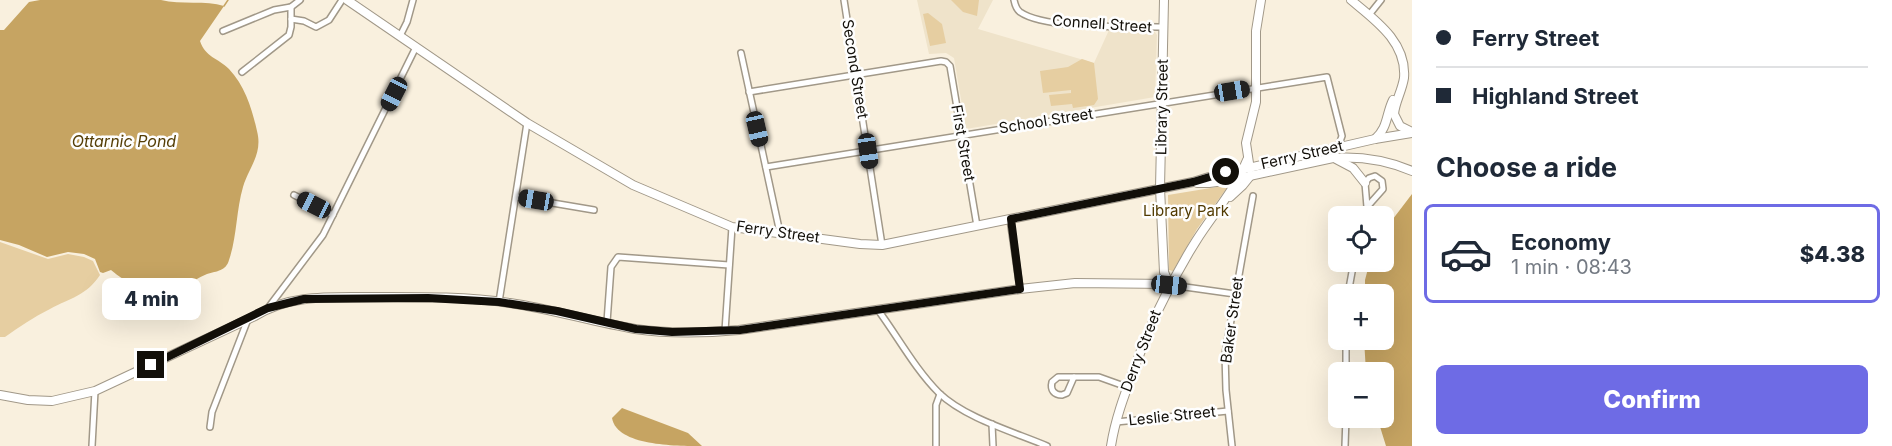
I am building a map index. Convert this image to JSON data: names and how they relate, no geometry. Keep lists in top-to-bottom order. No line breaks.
{"streets":{"main road":["Ferry Street","Derry Street"],"street":["Connell Street","Second Street","Library Street","School Street","First Street","Baker Street","Leslie Street"]},"crossings":[["Connell Street","Library Street"],["Second Street","School Street"],["Second Street","First Street"],["Second Street","Ferry Street"],["Library Street","School Street"],["Library Street","Ferry Street"],["Library Street","Derry Street"],["School Street","First Street"],["First Street","Ferry Street"],["Ferry Street","Derry Street"],["Baker Street","Leslie Street"],["Derry Street","Leslie Street"]],"water":["Ottarnic Pond"],"parks":["Library Park"],"page":{"banner":["Ferry Street","Highland Street"],"heading":"Choose a ride","list":[{"name":"Economy","note":"1 min · 08:43","value":"$4.38"}],"map_buttons":["+","−"],"bubble":"4 min","buttons":"Confirm"}}
